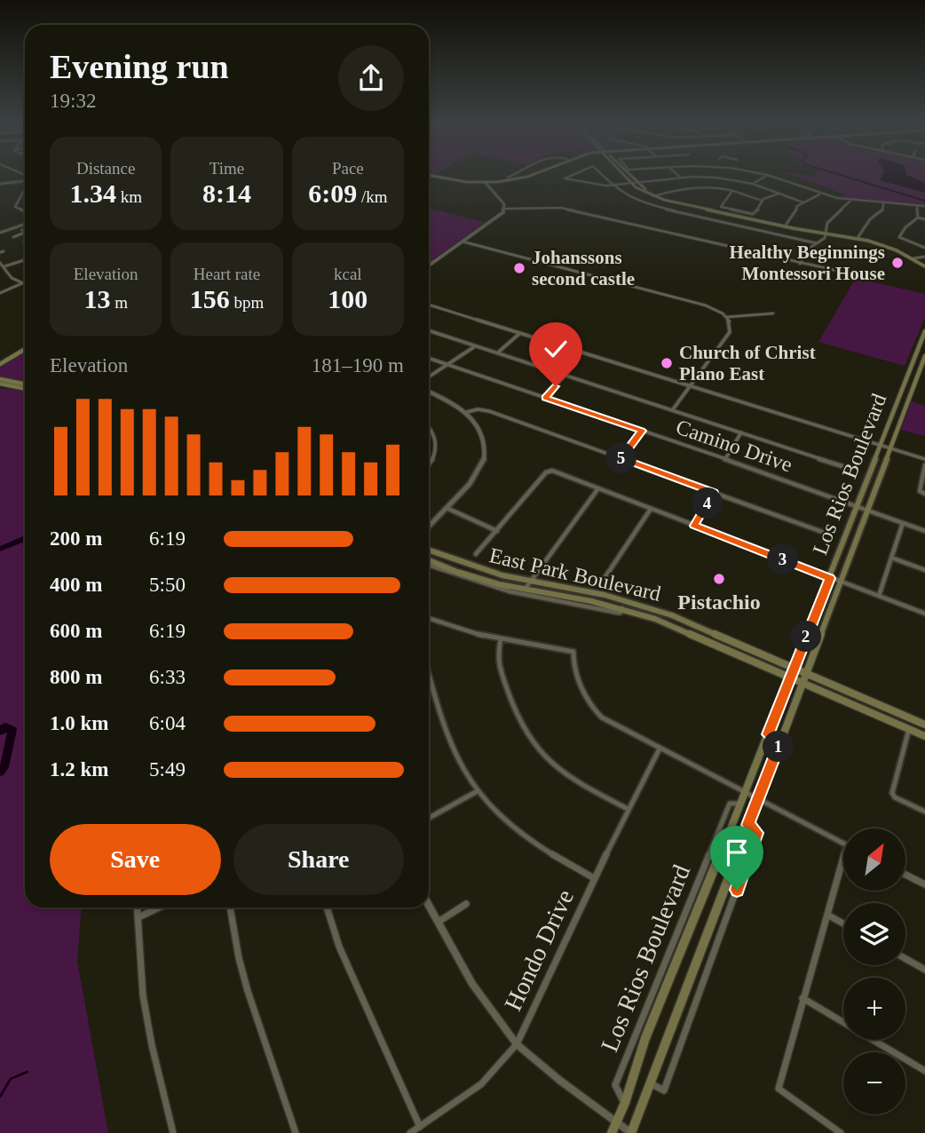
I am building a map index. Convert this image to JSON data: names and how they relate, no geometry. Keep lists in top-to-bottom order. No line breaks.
{"streets":{"main road":["Los Rios Boulevard","East Park Boulevard"],"street":["Camino Drive","Hondo Drive"]},"crossings":[["Camino Drive","Los Rios Boulevard"],["Los Rios Boulevard","East Park Boulevard"]],"places":["Healthy Beginnings Montessori House","Johanssons second castle","Church of Christ Plano East","Pistachio"],"north":"top right","page":{"heading":["Evening run","19:32"],"stats":[["Distance","1.34 km"],["Time","8:14"],["Pace","6:09 /km"],["Elevation","13 m"],["Heart rate","156 bpm"],["kcal","100"]],"chart":["Elevation","181–190 m"],"pins":["5","4","3","2","1"],"list":[{"name":"200 m","note":"6:19"},{"name":"400 m","note":"5:50"},{"name":"600 m","note":"6:19"},{"name":"800 m","note":"6:33"},{"name":"1.0 km","note":"6:04"},{"name":"1.2 km","note":"5:49"}],"buttons":["Save","Share"],"map_buttons":["+","−"]}}
